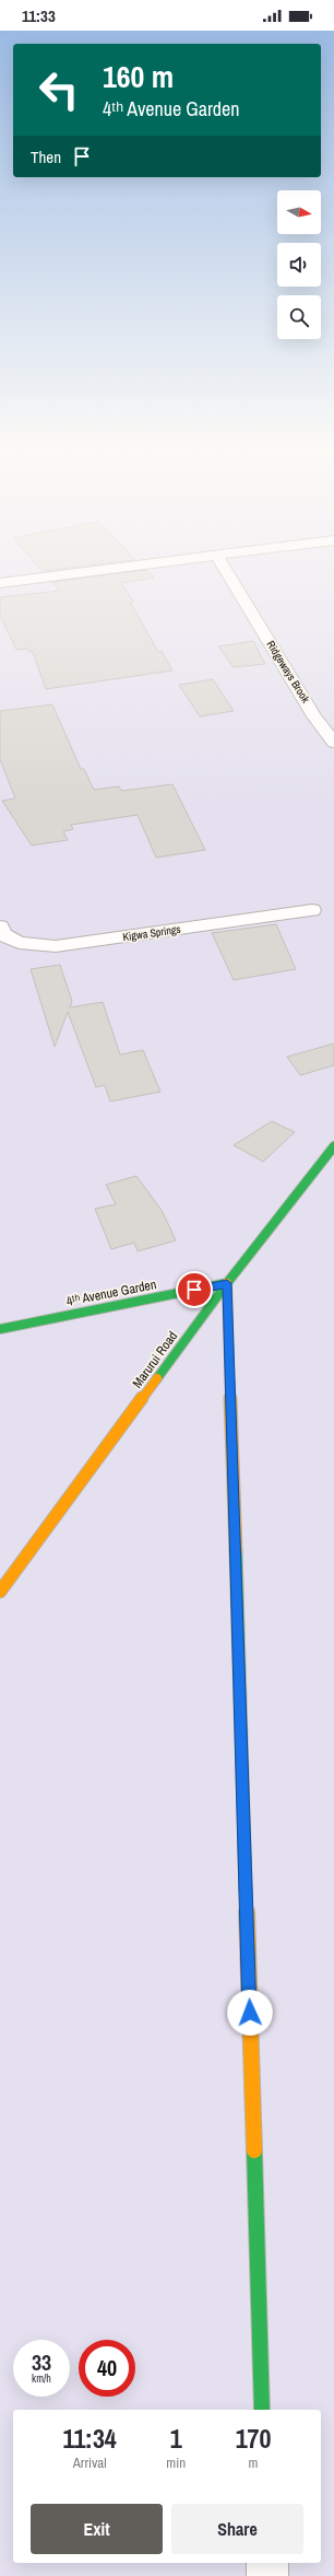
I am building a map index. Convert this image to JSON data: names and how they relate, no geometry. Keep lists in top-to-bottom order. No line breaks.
{"streets":{"street":["Ridgeways Brook","Kigwa Springs","4ᵗʰ Avenue Garden","Marurui Road"]},"crossings":[["4ᵗʰ Avenue Garden","Marurui Road"]],"north":"right","page":{"status":"11:33","turn":["160 m","4ᵗʰ Avenue Garden"],"then":"Then","speed":"33 km/h","limit":"40","eta":["11:34","Arrival","1","min","170","m"],"buttons":["Exit","Share"]}}
